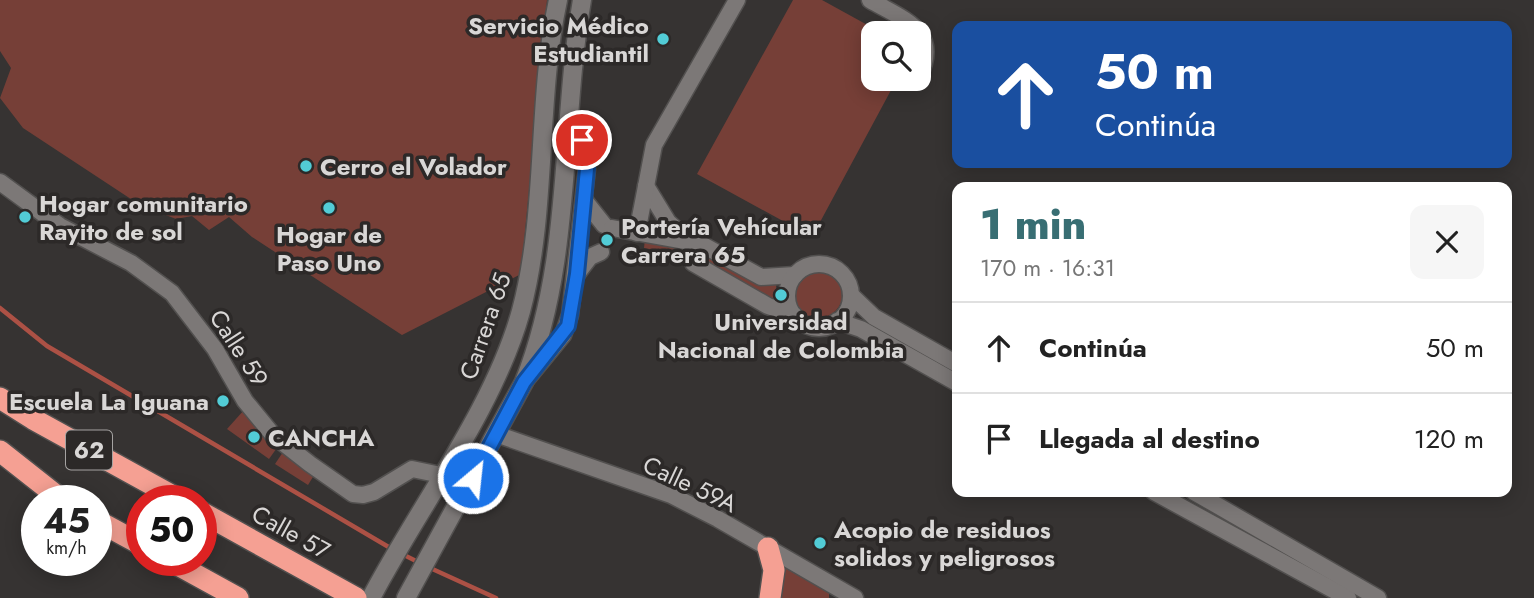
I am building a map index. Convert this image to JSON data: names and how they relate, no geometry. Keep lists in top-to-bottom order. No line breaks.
{"streets":{"highway":["62","Calle 57"],"main road":["Carrera 65"],"street":["Calle 59","Calle 59A"]},"crossings":[["Carrera 65","Calle 59"]],"places":["Servicio Médico Estudiantil","Cerro el Volador","Hogar de Paso Uno","Hogar comunitario Rayito de sol","Portería Vehícular Carrera 65","Universidad Nacional de Colombia","Escuela La Iguana","CANCHA","Acopio de residuos solidos y peligrosos"],"page":{"turn":["50 m","Continúa"],"heading":["1 min","170 m · 16:31"],"list":[{"name":"Continúa","value":"50 m"},{"name":"Llegada al destino","value":"120 m"}],"speed":"45 km/h","limit":"50"}}
